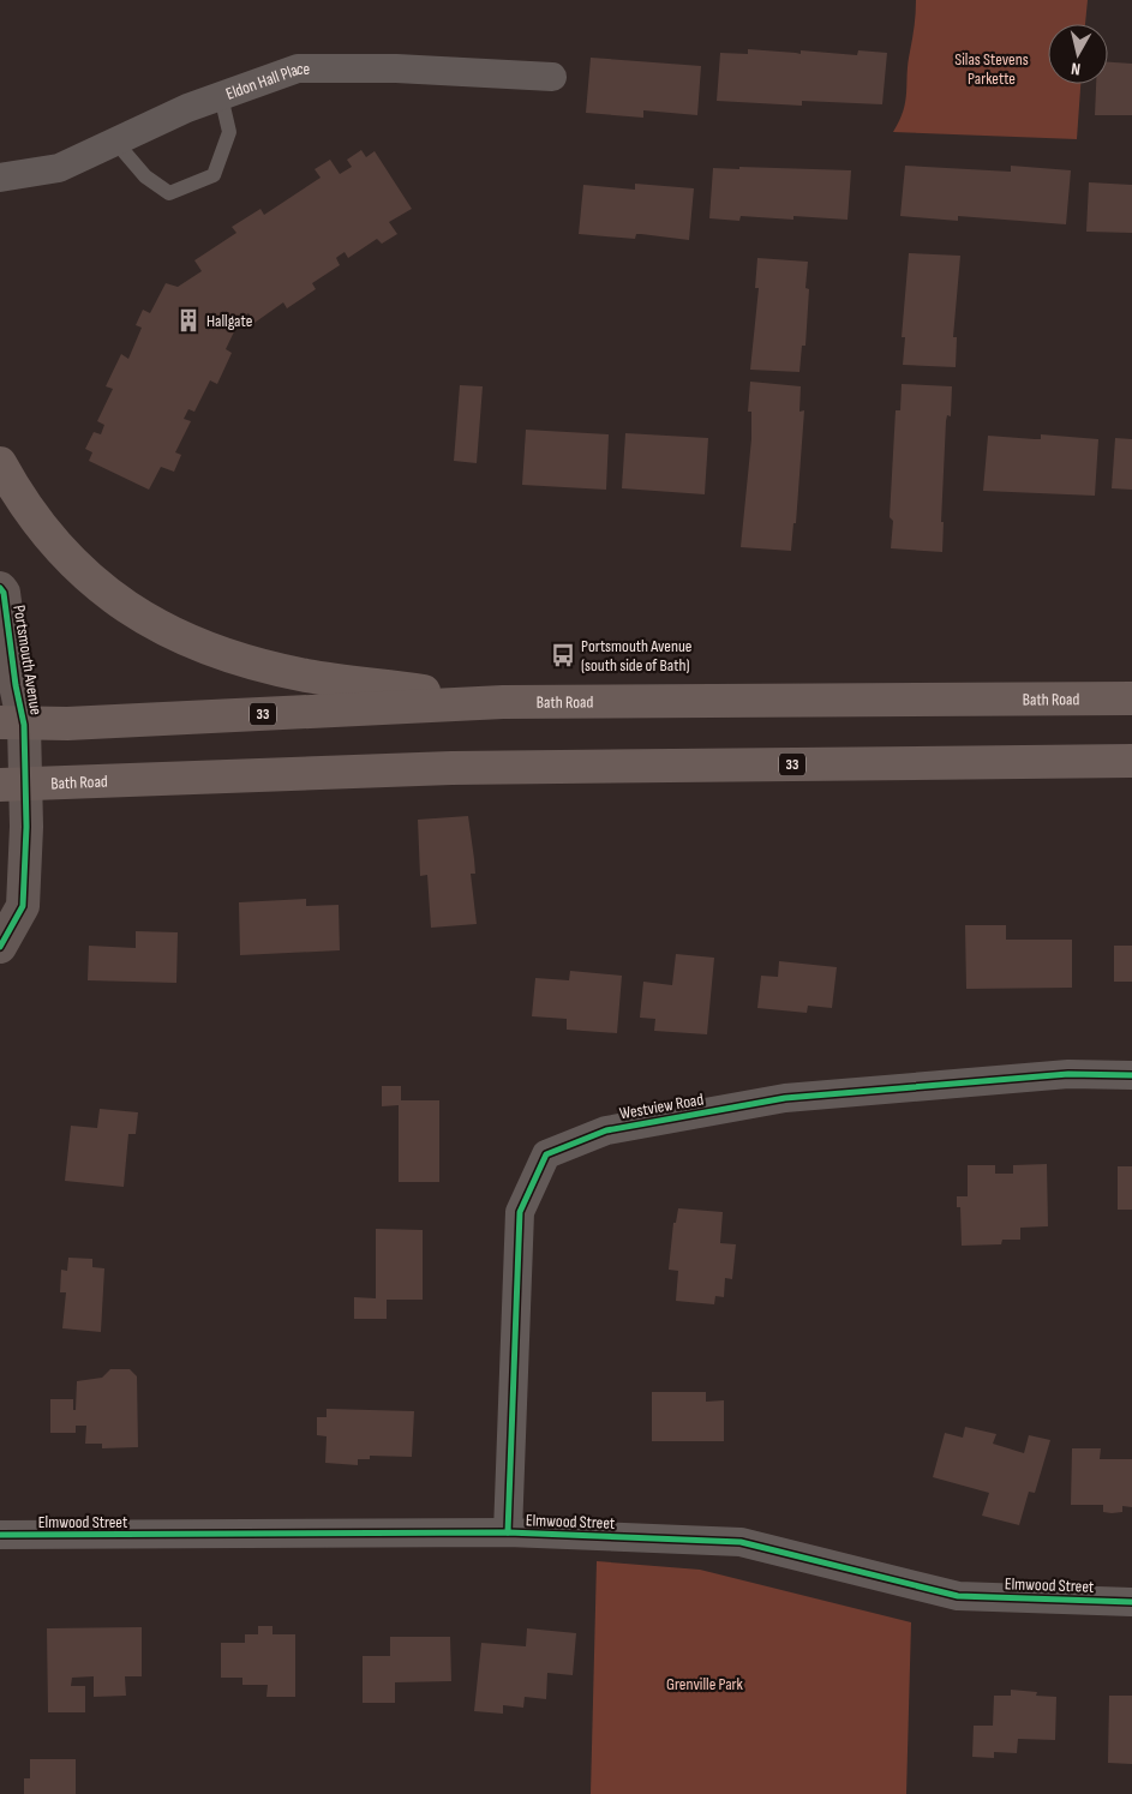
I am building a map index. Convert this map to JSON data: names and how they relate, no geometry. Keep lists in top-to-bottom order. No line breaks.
{"streets":{"main road":["Portsmouth Avenue","Bath Road","33"],"street":["Eldon Hall Place","Westview Road","Elmwood Street"]},"crossings":[["Portsmouth Avenue","Bath Road"],["Westview Road","Elmwood Street"]],"parks":["Silas Stevens Parkette","Grenville Park"],"places":{"building":["Hallgate"],"bus stop":["Portsmouth Avenue (south side of Bath)"]},"north":"bottom"}
